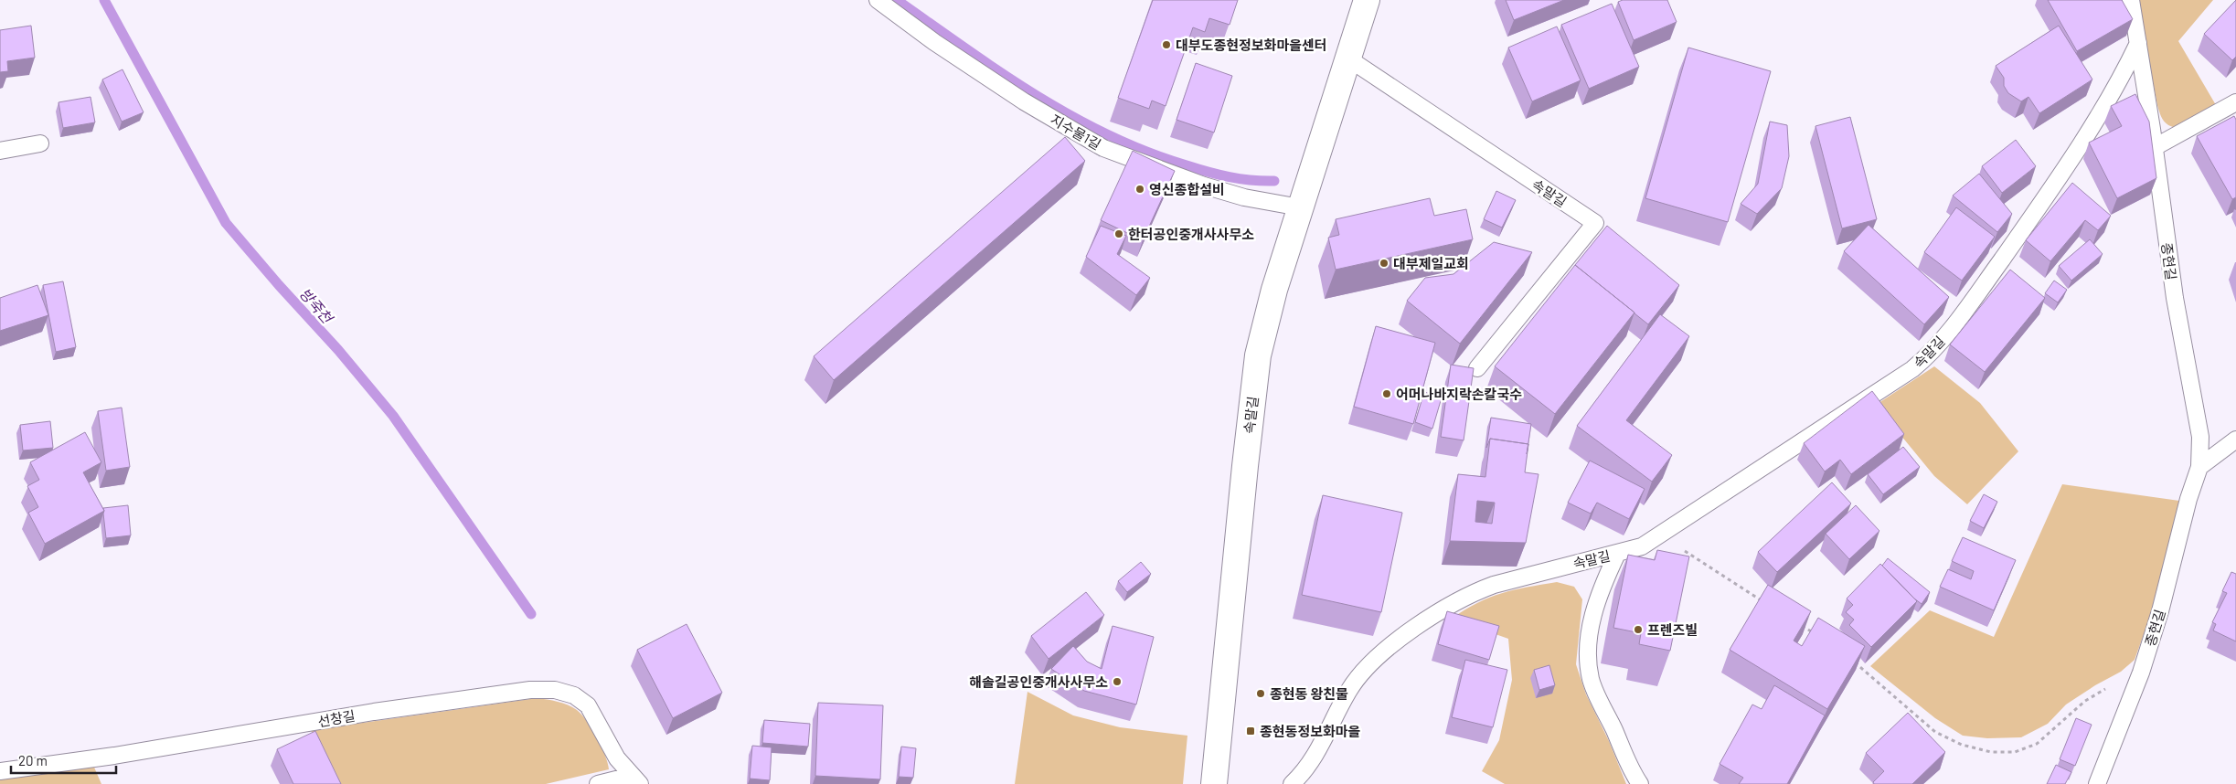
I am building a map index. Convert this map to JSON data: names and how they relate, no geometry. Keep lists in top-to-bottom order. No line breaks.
{"streets":{"street":["속말길"],"lane":["지수물1길","종현길","선창길"]},"crossings":[["지수물1길","속말길"]],"water":["방죽천"],"places":{"other":["대부도종현정보화마을센터","영신종합설비","한터공인중개사사무소","대부제일교회","어머나바지락손칼국수","프렌즈빌","해솔길공인중개사사무소","종현동 왕친물"],"transit":["종현동정보화마을"]},"scale_bar":"20 m"}
